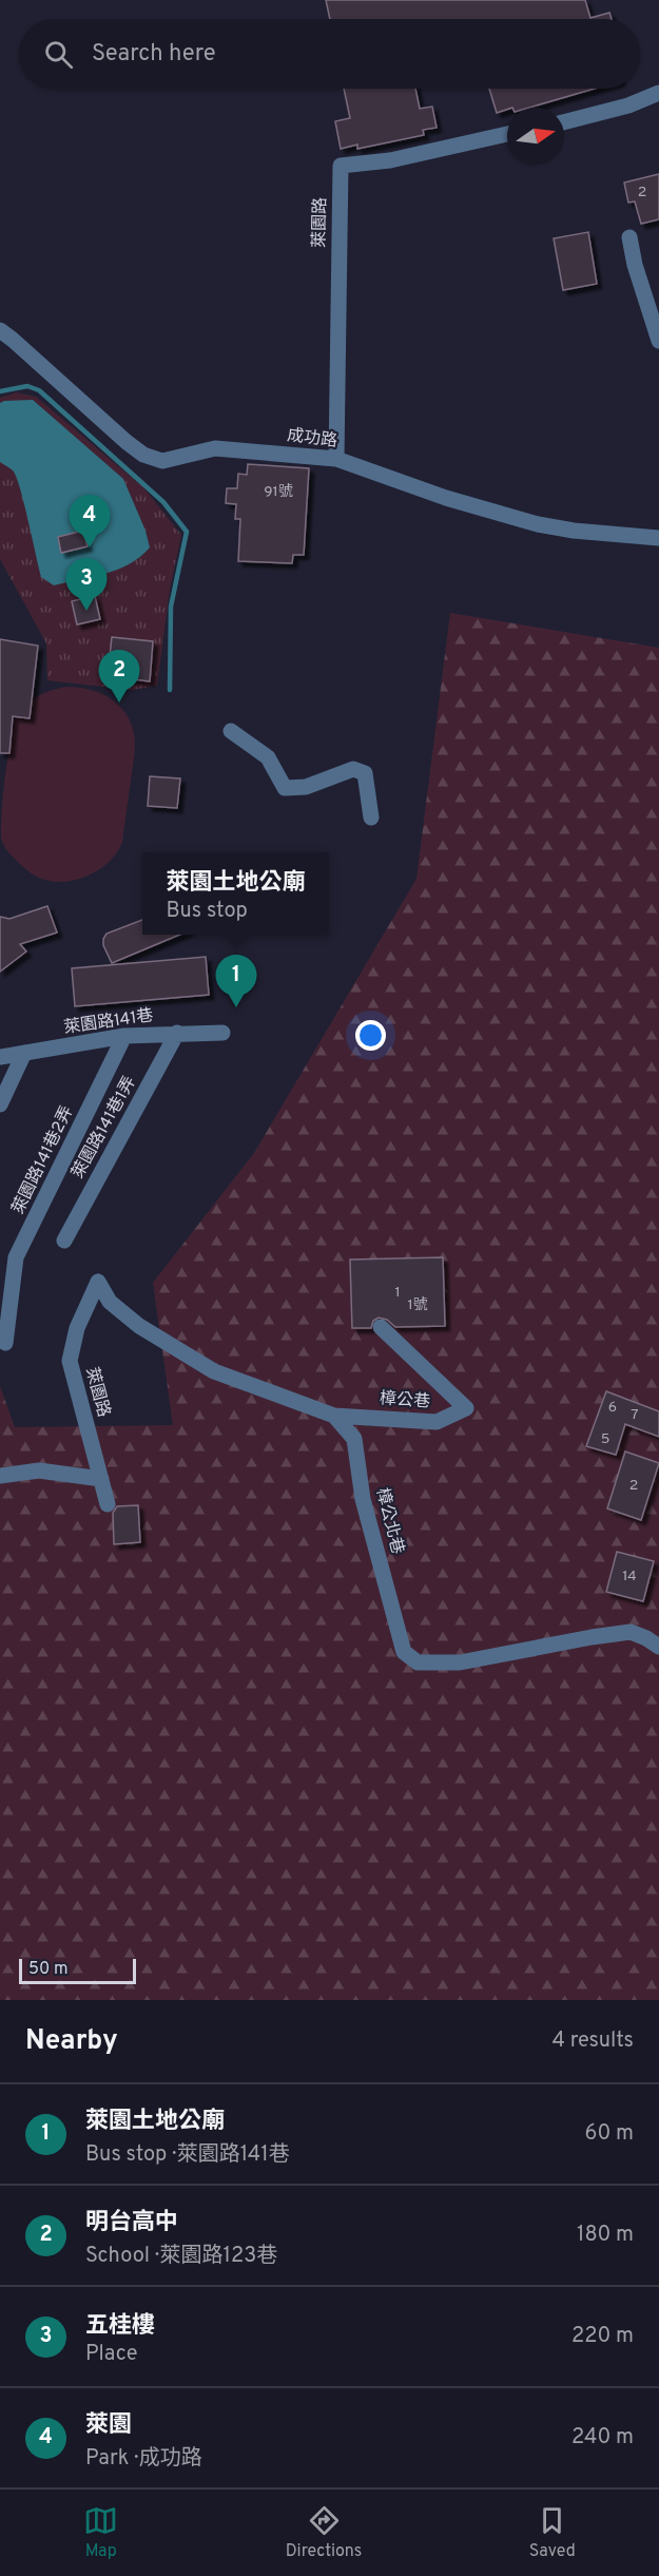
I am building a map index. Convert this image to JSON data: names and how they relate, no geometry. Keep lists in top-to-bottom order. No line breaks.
{"streets":{"street":["萊園路","成功路","萊園路141巷","萊園路141巷1弄","萊園路141巷2弄","樟公巷","樟公北巷"]},"crossings":[["萊園路","成功路"],["萊園路","樟公北巷"],["萊園路141巷","萊園路141巷1弄"],["萊園路141巷","萊園路141巷2弄"],["樟公巷","樟公北巷"]],"house_numbers":["2","91號","1","1號","6","7","5","2","14"],"scale_bar":"50 m","north":"right","page":{"search":"Search here","pins":["4","3","2","1"],"popup":["萊園土地公廟","Bus stop"],"scale":"50 m","heading":["Nearby","4 results"],"list":[{"mark":"1","name":"萊園土地公廟","note":"Bus stop · 萊園路141巷","value":"60 m"},{"mark":"2","name":"明台高中","note":"School · 萊園路123巷","value":"180 m"},{"mark":"3","name":"五桂樓","note":"Place","value":"220 m"},{"mark":"4","name":"萊園","note":"Park · 成功路","value":"240 m"}],"nav":["Map","Directions","Saved"]}}
